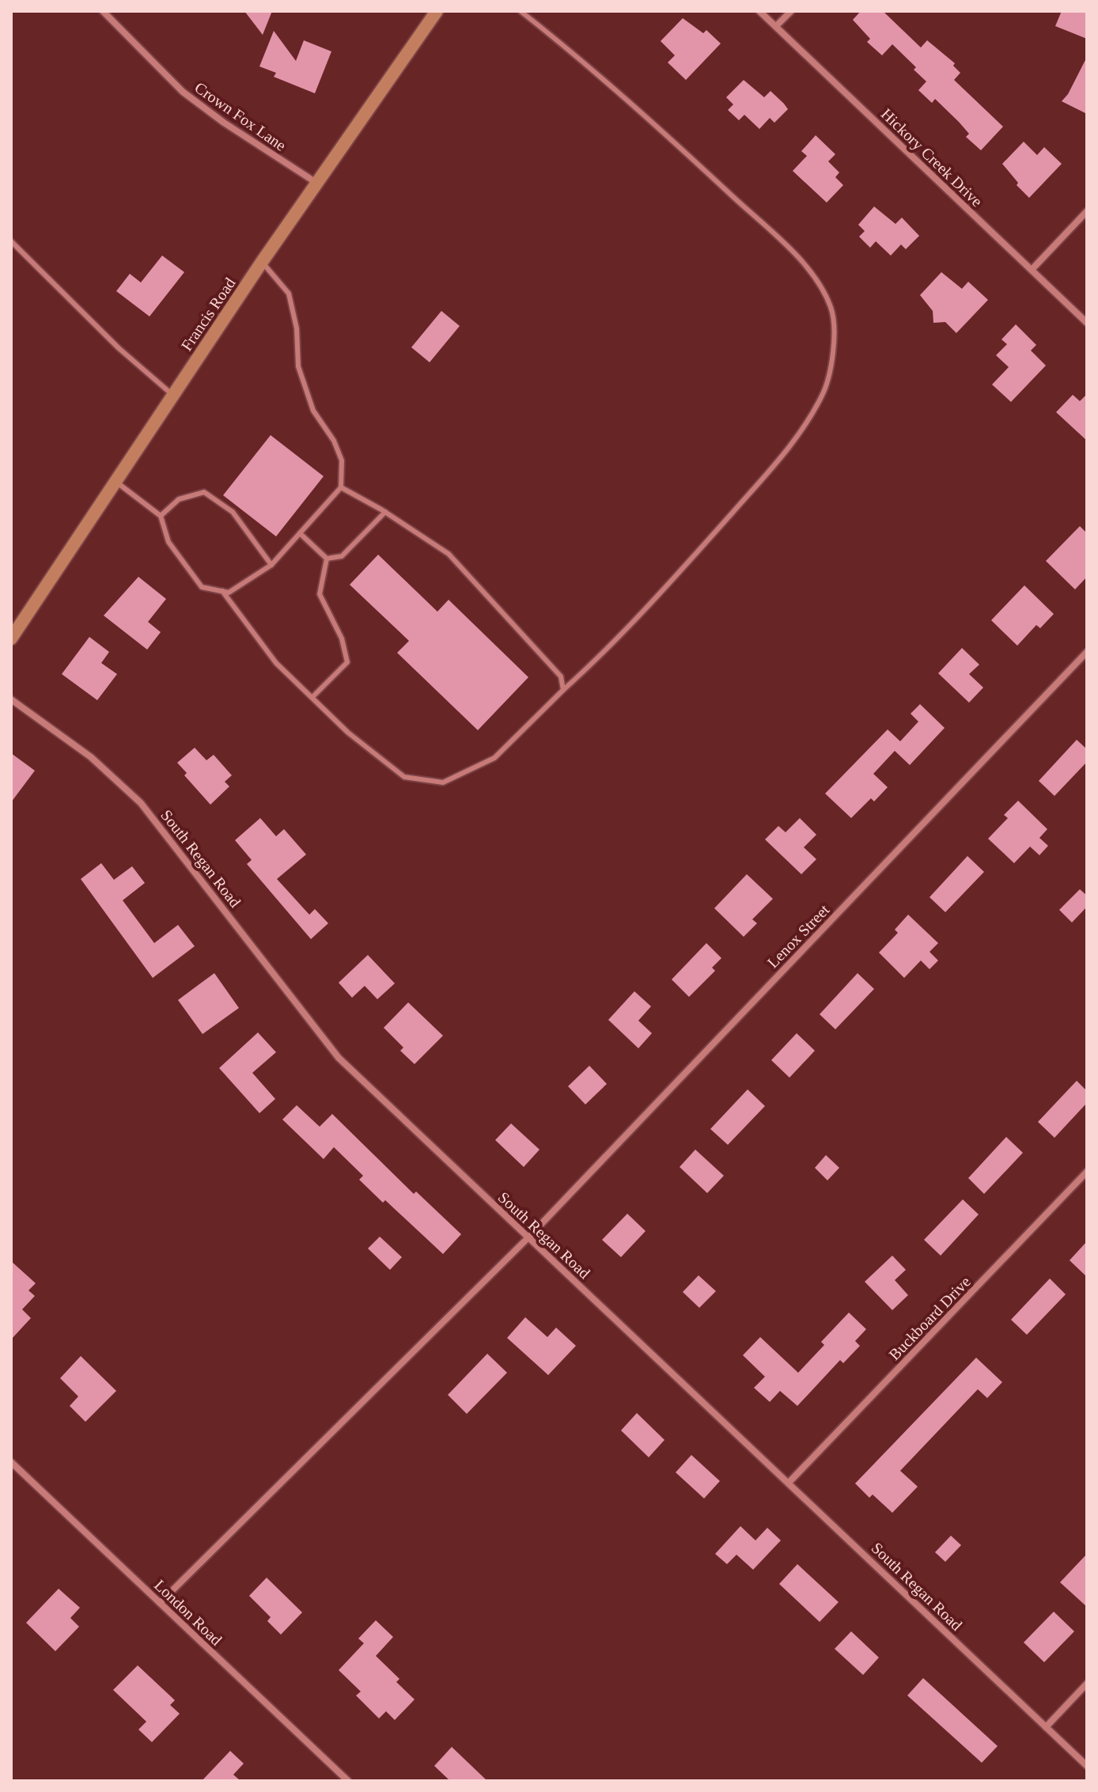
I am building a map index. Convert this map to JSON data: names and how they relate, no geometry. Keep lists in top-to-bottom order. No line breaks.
{"streets":{"street":["Crown Fox Lane","Hickory Creek Drive","Francis Road","South Regan Road","Lenox Street","Buckboard Drive","London Road"]},"crossings":[["Crown Fox Lane","Francis Road"],["South Regan Road","Lenox Street"],["South Regan Road","Buckboard Drive"],["Lenox Street","London Road"]]}
